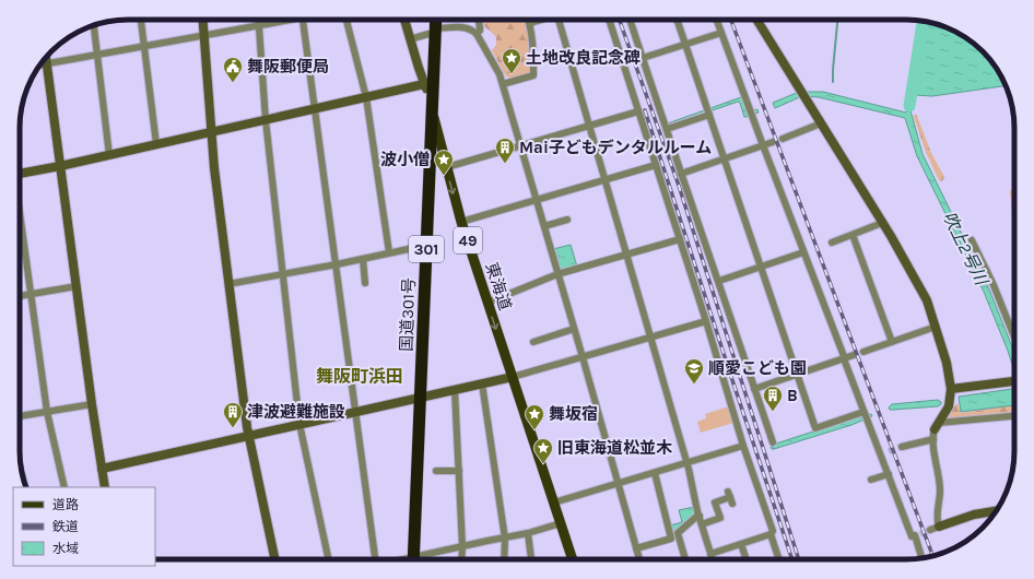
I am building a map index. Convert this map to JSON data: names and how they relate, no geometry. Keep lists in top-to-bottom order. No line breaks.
{"streets":{"highway":["301","国道301号"],"main road":["49","東海道"]},"crossings":[["東海道","国道301号"]],"districts":["舞阪町浜田"],"water":["吹上2号川"],"places":{"place":["土地改良記念碑","波小僧","舞坂宿","旧東海道松並木"],"public building":["舞阪郵便局"],"building":["Mai子どもデンタルルーム","B","津波避難施設"],"school or university":["順愛こども園"]},"legend":["道路","鉄道","水域"]}
